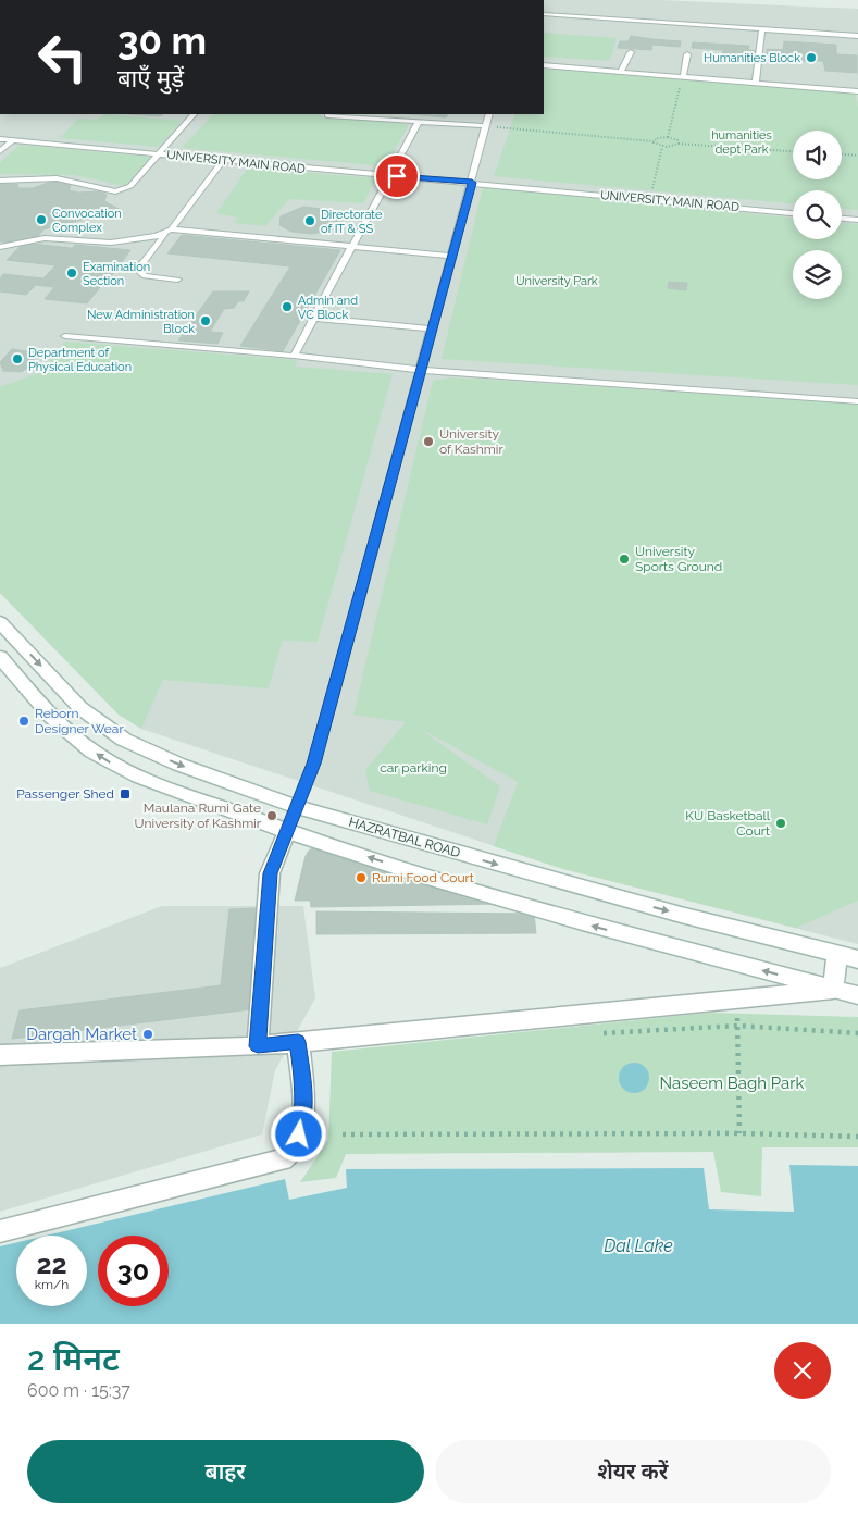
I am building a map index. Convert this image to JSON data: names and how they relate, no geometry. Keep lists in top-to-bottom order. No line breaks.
{"streets":{"main road":["HAZRATBAL ROAD"],"lane":["UNIVERSITY MAIN ROAD"]},"water":["Dal Lake"],"parks":["humanities dept Park","University Park","car parking","Naseem Bagh Park"],"places":{"other":["Humanities Block","Convocation Complex","Directorate of IT & SS","Examination Section","Admin and VC Block","New Administration Block","Department of Physical Education","University of Kashmir","University Sports Ground","Reborn Designer Wear","Maulana Rumi Gate University of Kashmir","KU Basketball Court","Rumi Food Court","Dargah Market"],"transit":["Passenger Shed"]},"page":{"turn":["30 m","बाएँ मुड़ें"],"speed":"22 km/h","limit":"30","heading":["2 मिनट","600 m · 15:37"],"buttons":["बाहर","शेयर करें"]}}
